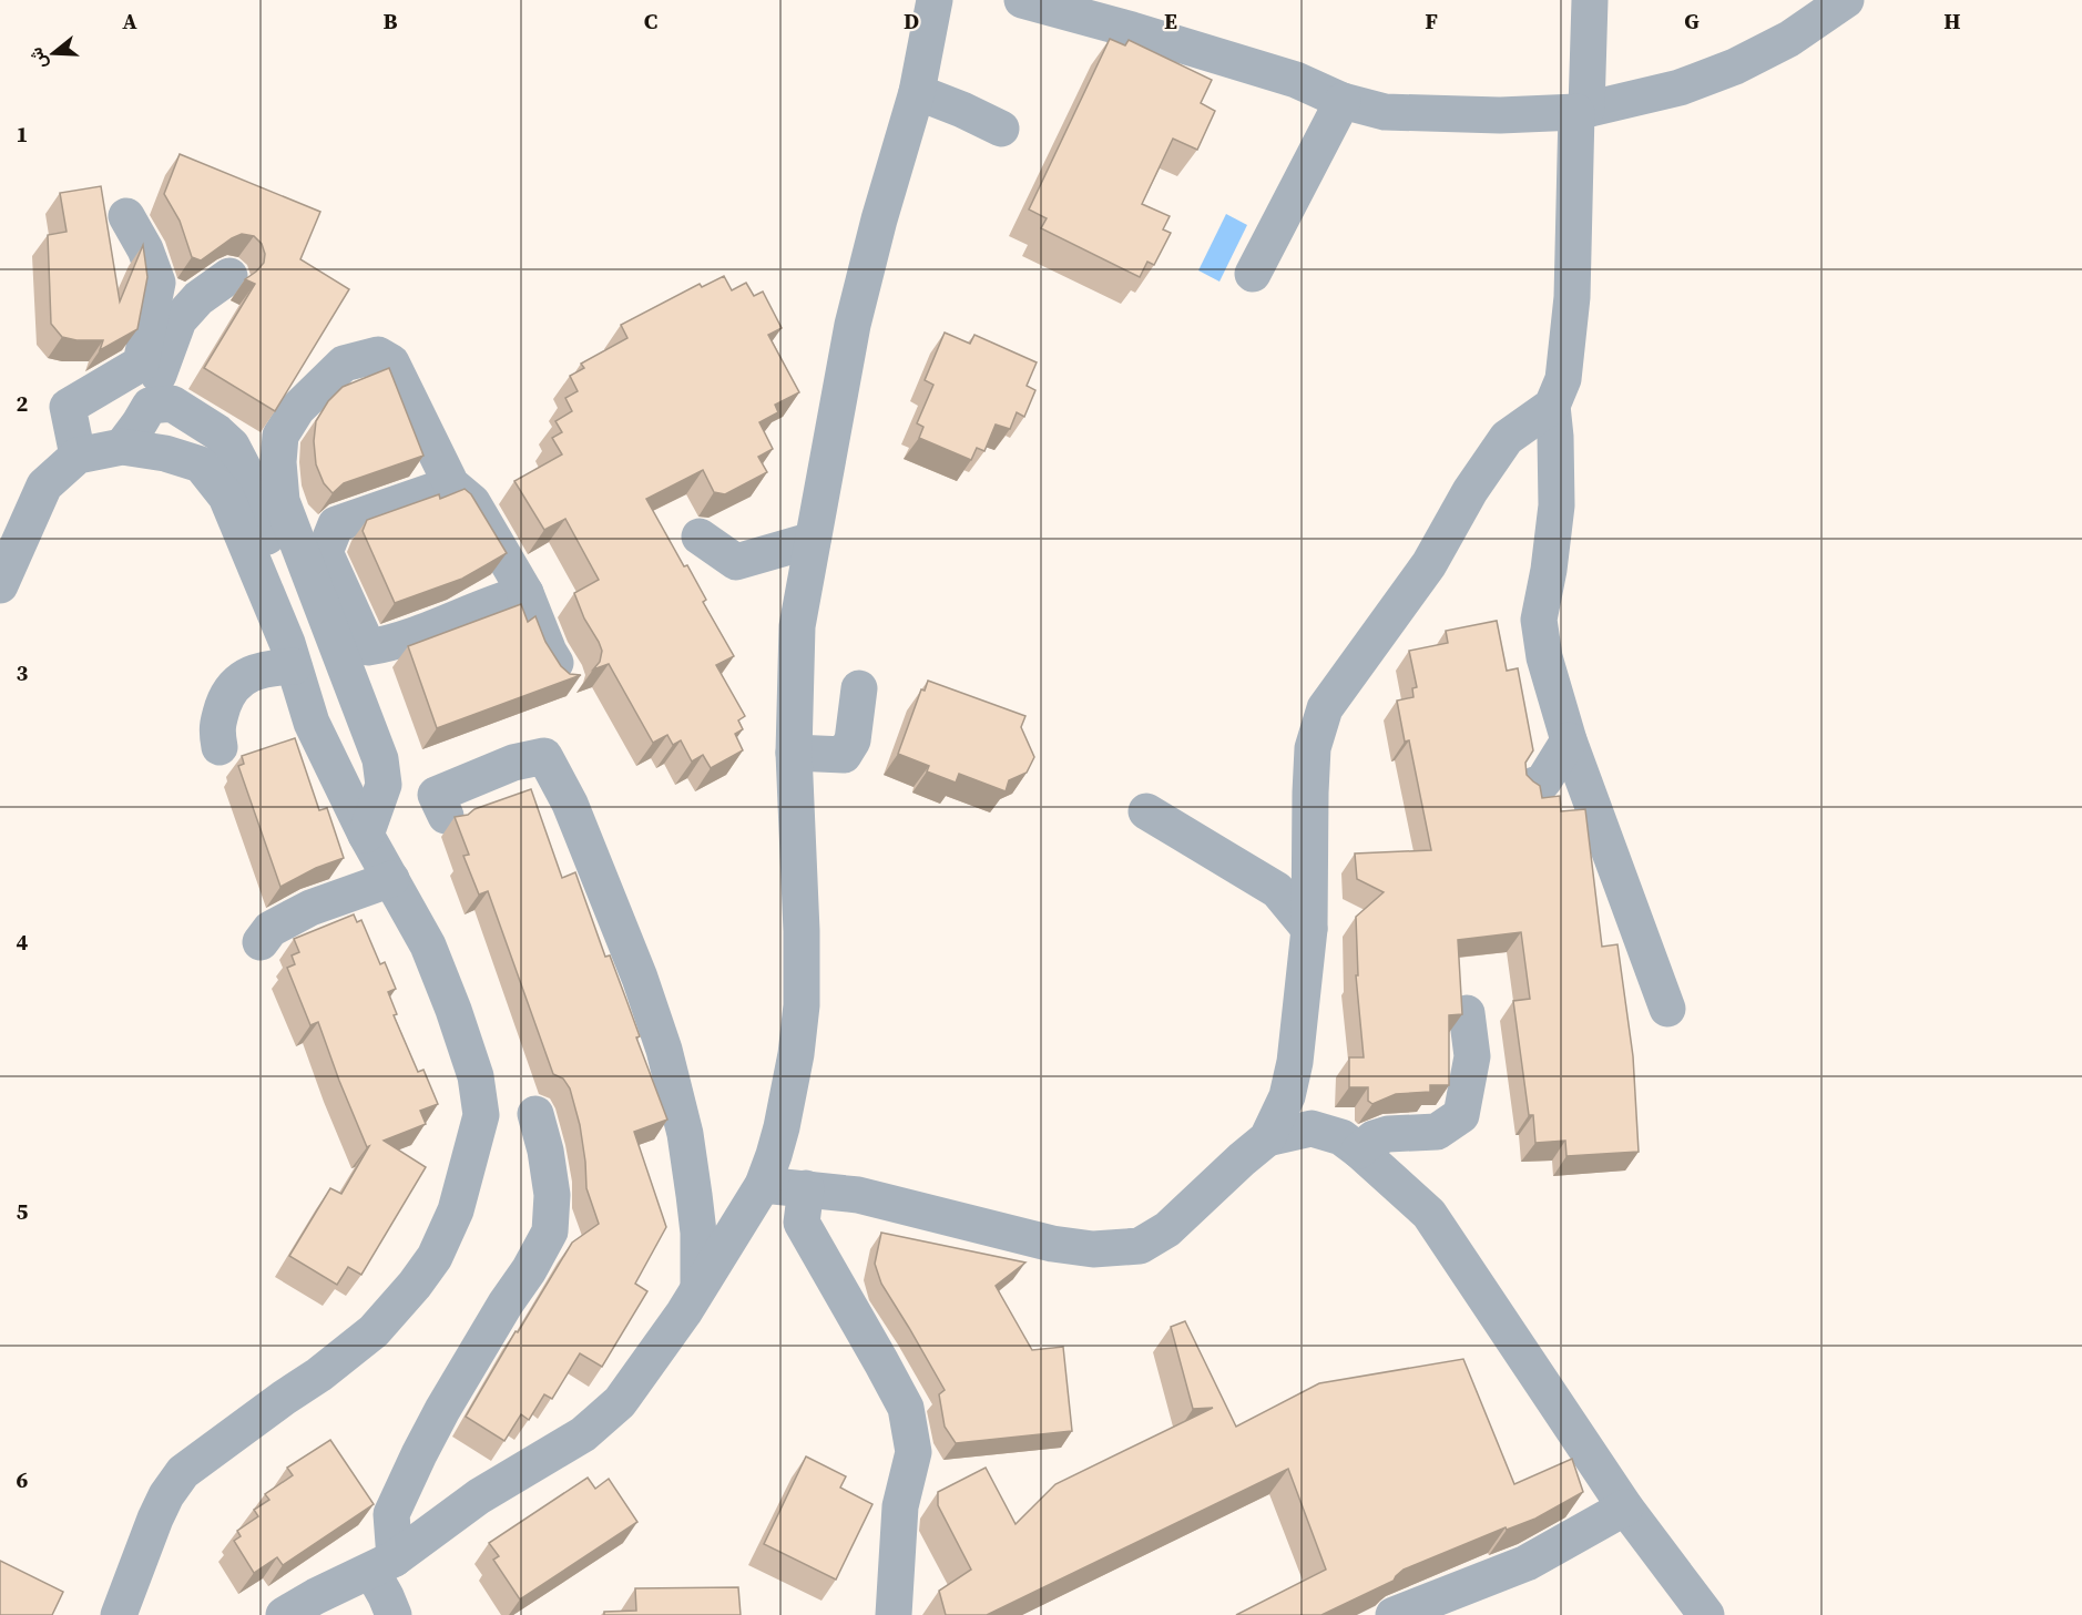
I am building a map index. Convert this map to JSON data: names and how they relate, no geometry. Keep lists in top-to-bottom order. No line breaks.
{"north":"left","grid":{"columns":["A","B","C","D","E","F","G","H"],"rows":["1","2","3","4","5","6"]}}
